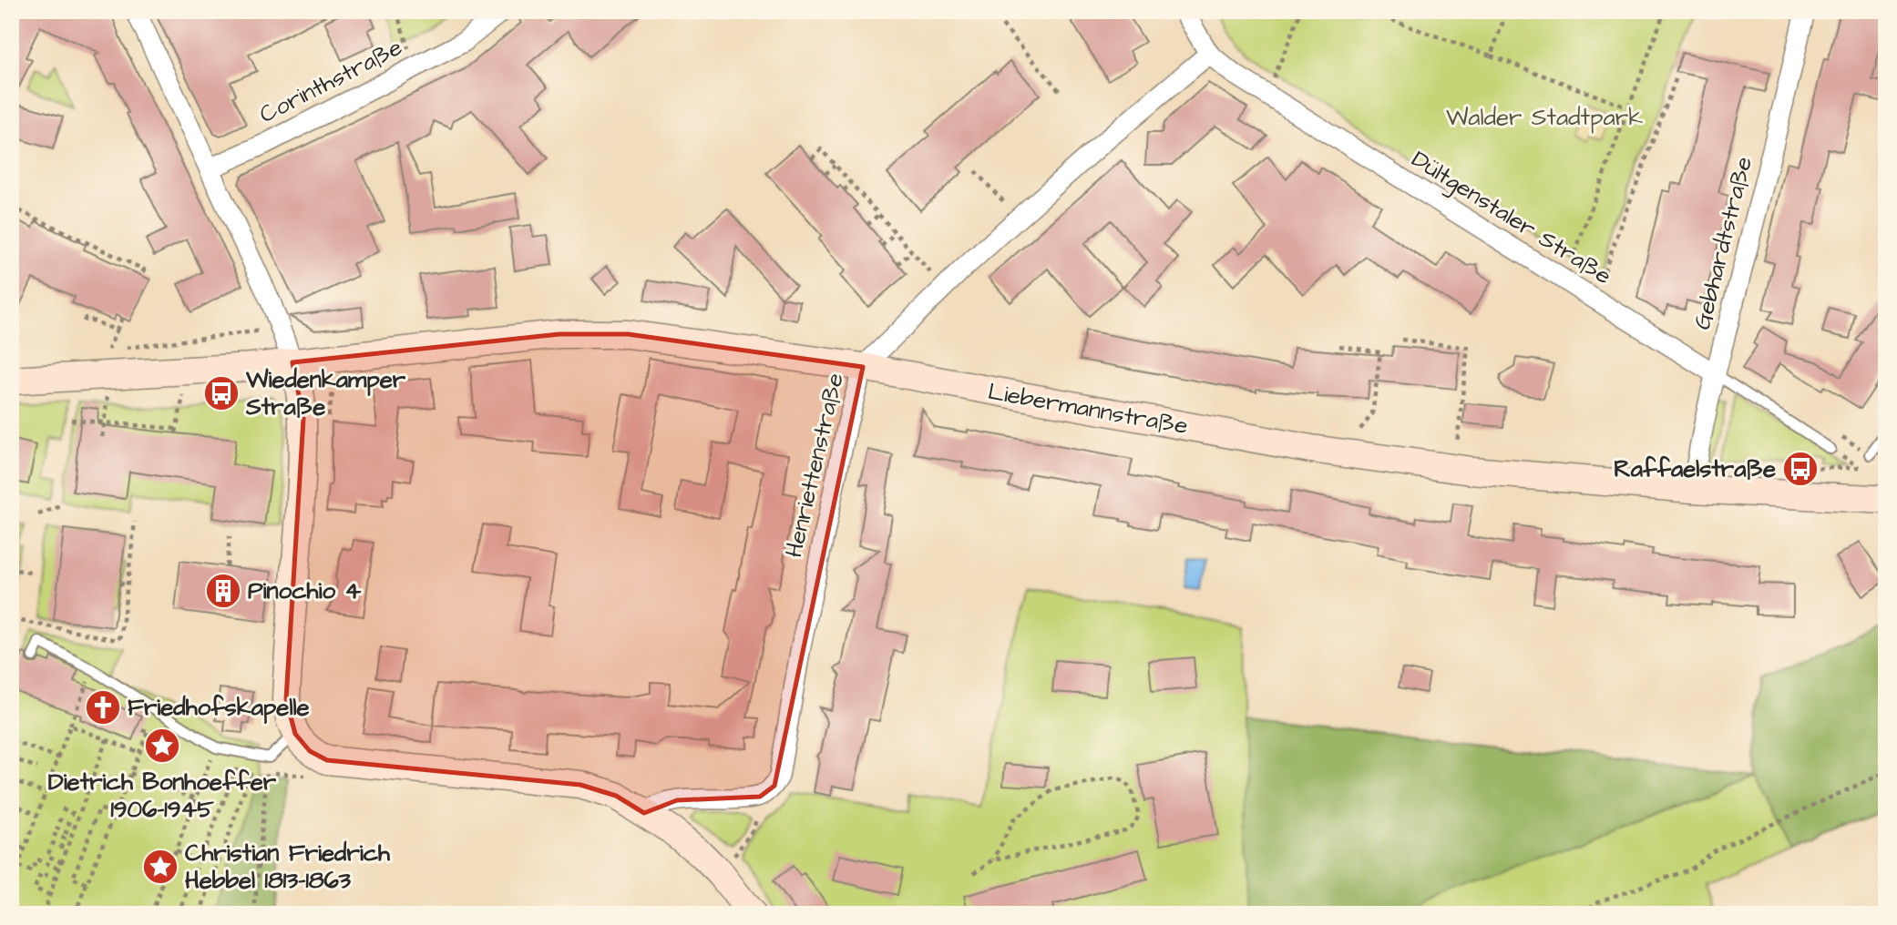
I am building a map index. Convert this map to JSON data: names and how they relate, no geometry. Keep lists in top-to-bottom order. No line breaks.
{"streets":{"main road":["Liebermannstraße"],"street":["Corinthstraße","Dültgenstaler Straße","Gebhardtstraße","Henriettenstraße"]},"crossings":[["Dültgenstaler Straße","Gebhardtstraße"],["Dültgenstaler Straße","Henriettenstraße"],["Gebhardtstraße","Liebermannstraße"],["Liebermannstraße","Henriettenstraße"]],"parks":["Walder Stadtpark"],"places":{"bus stop":["Wiedenkamper Straße","Raffaelstraße"],"building":["Pinochio 4"],"church":["Friedhofskapelle"],"place":["Dietrich Bonhoeffer 1906-1945","Christian Friedrich Hebbel 1813-1863"]}}
